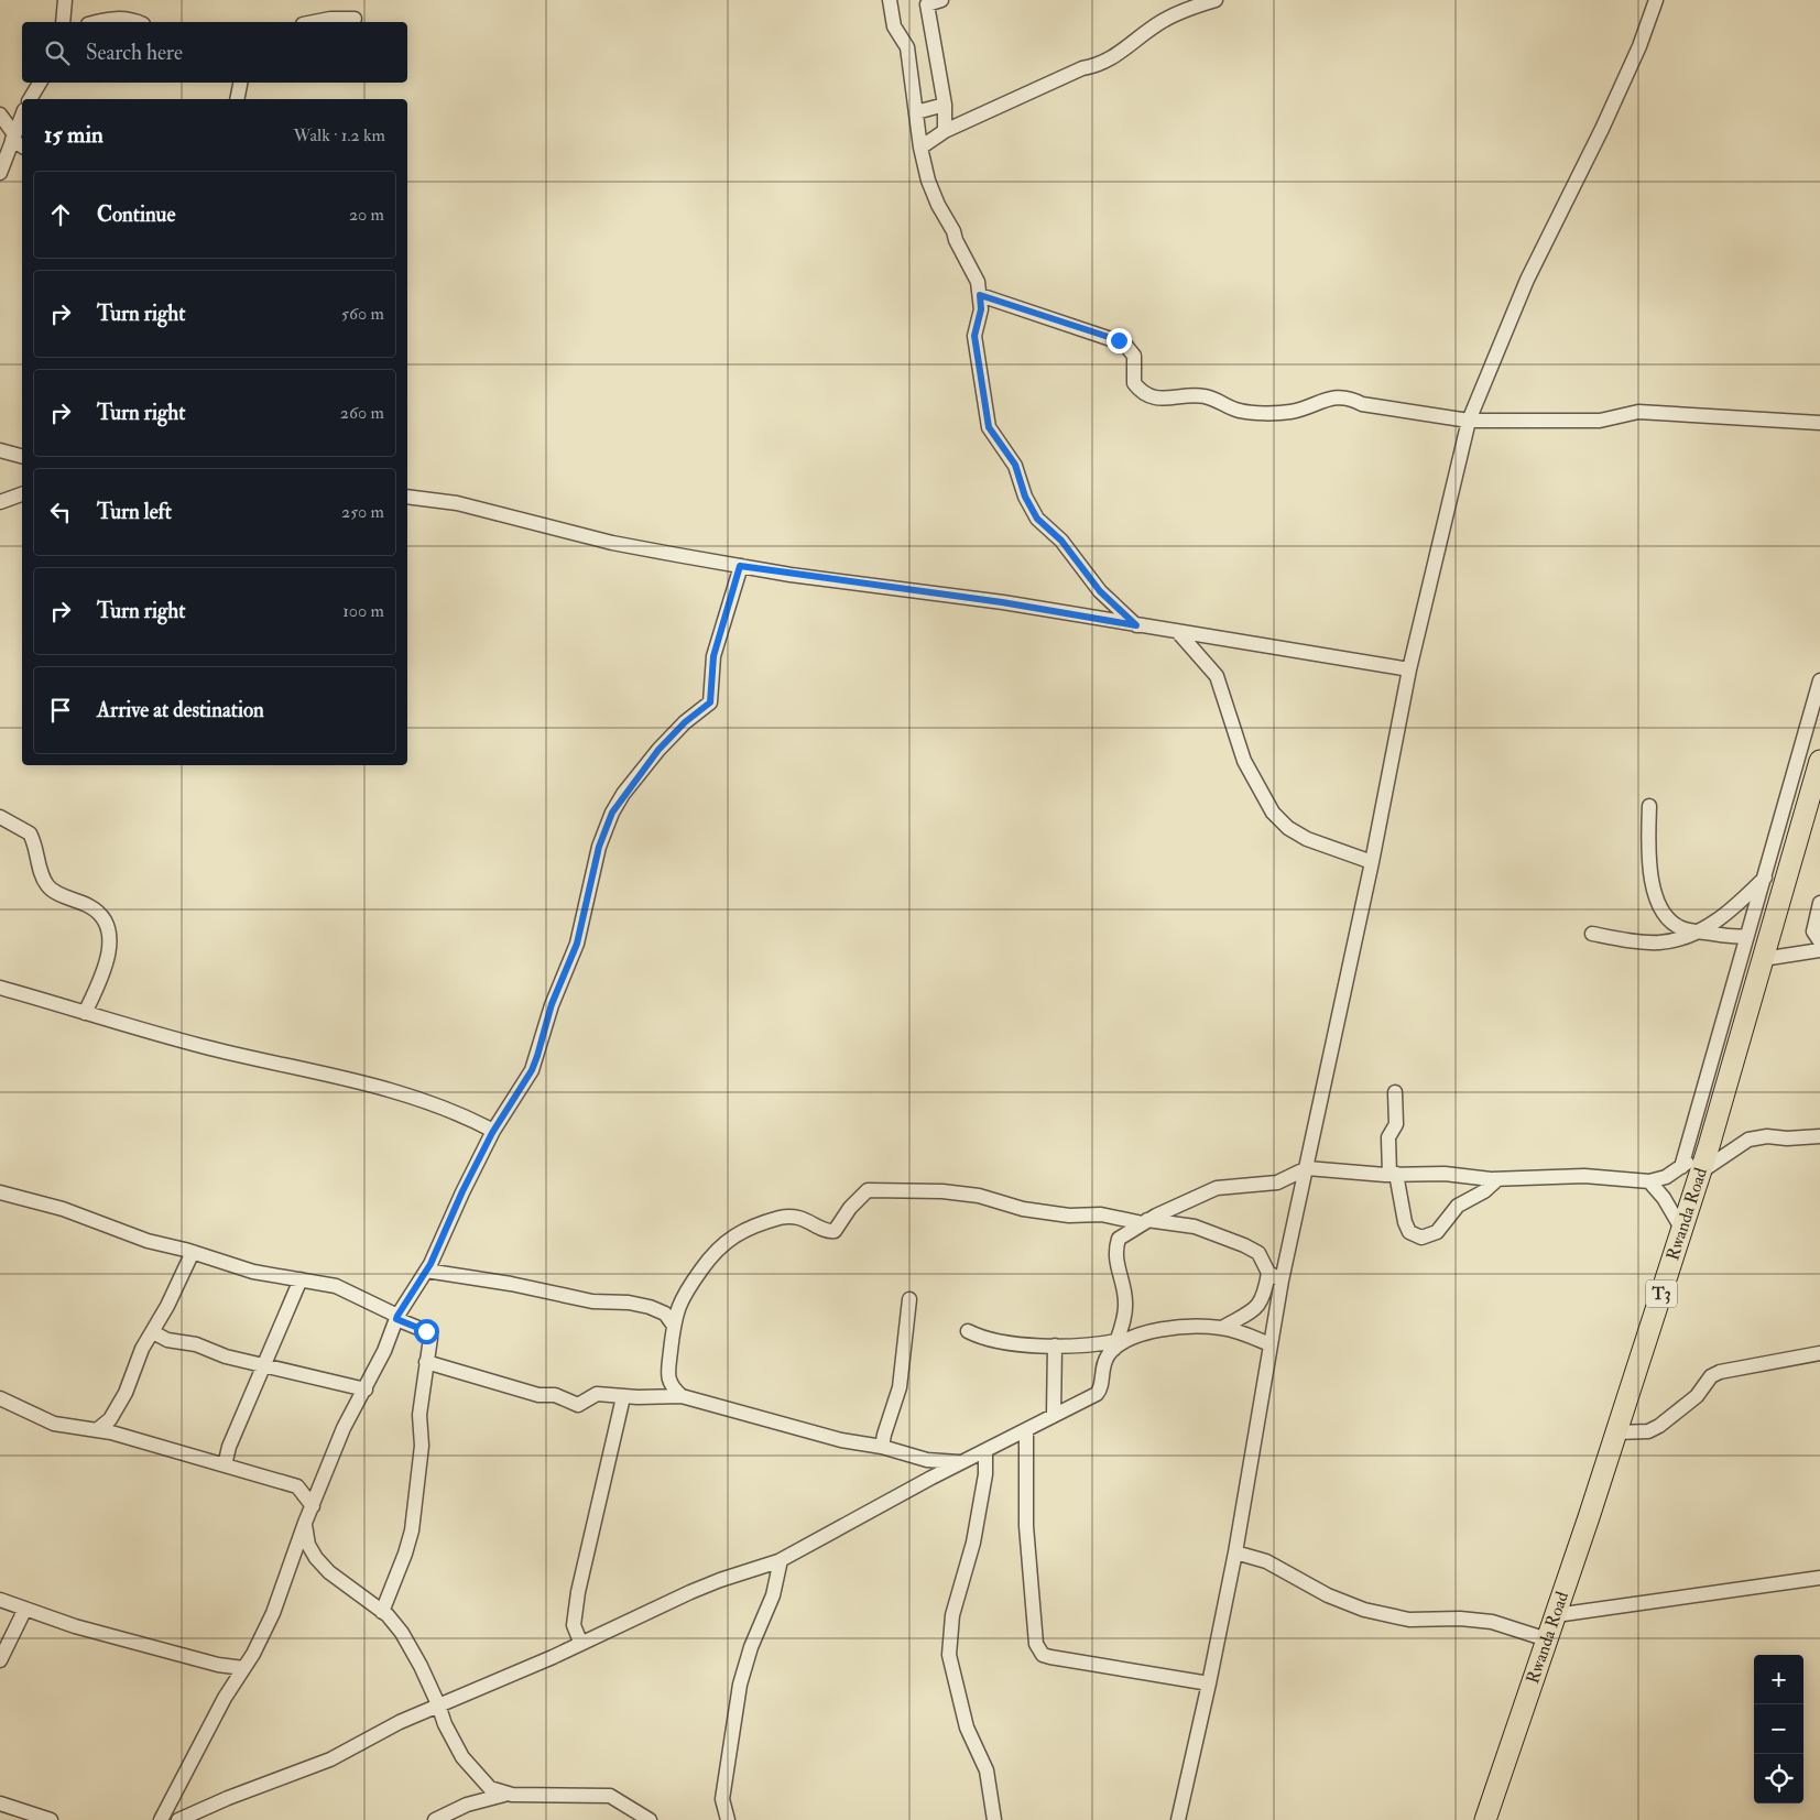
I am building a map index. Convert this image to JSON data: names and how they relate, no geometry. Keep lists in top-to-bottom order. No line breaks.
{"streets":{"highway":["Rwanda Road","T3"]},"page":{"search":"Search here","heading":["15 min","Walk · 1.2 km"],"list":[["Continue","20 m"],["Turn right","560 m"],["Turn right","260 m"],["Turn left","250 m"],["Turn right","100 m"],"Arrive at destination"],"map_buttons":["+","−"]}}
